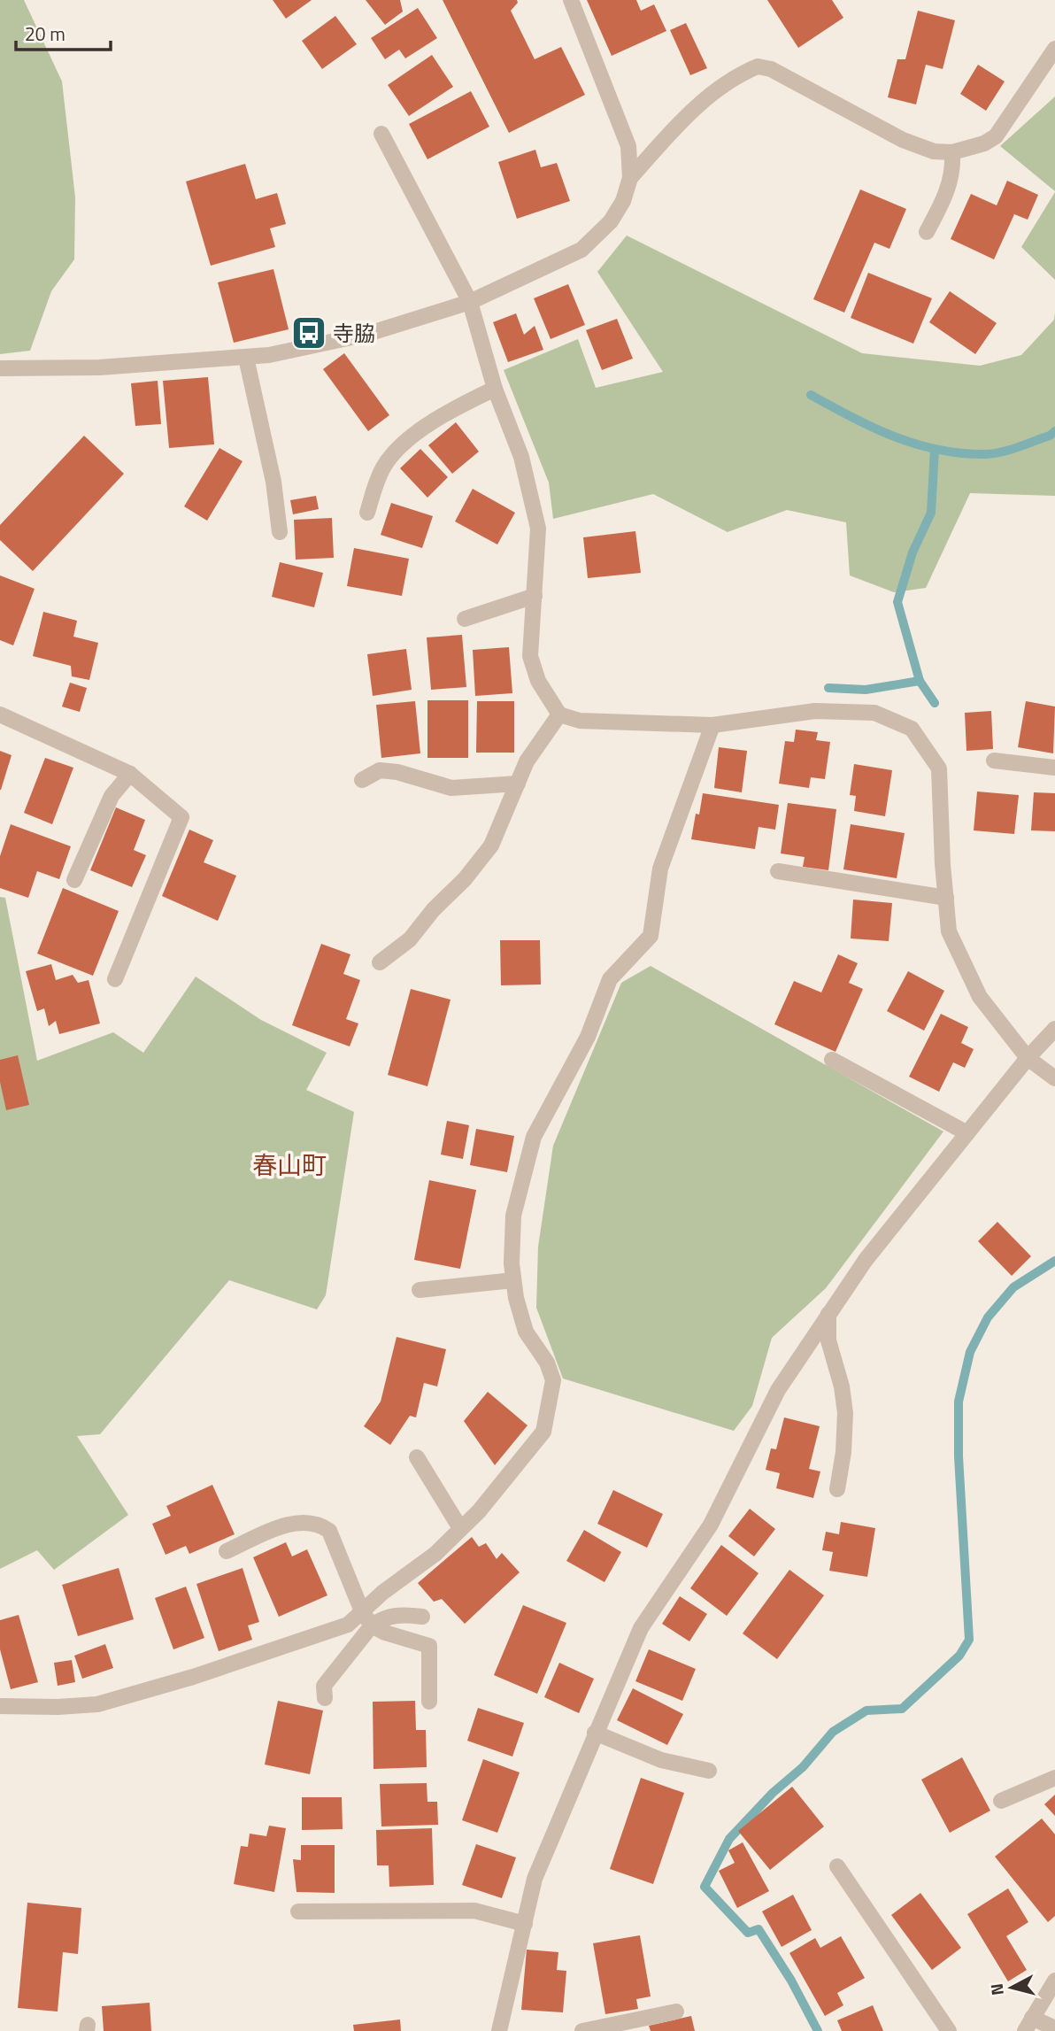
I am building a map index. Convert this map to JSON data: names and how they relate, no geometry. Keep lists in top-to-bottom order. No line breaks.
{"districts":["春山町"],"places":{"bus stop":["寺脇"]},"scale_bar":"20 m","north":"left"}
